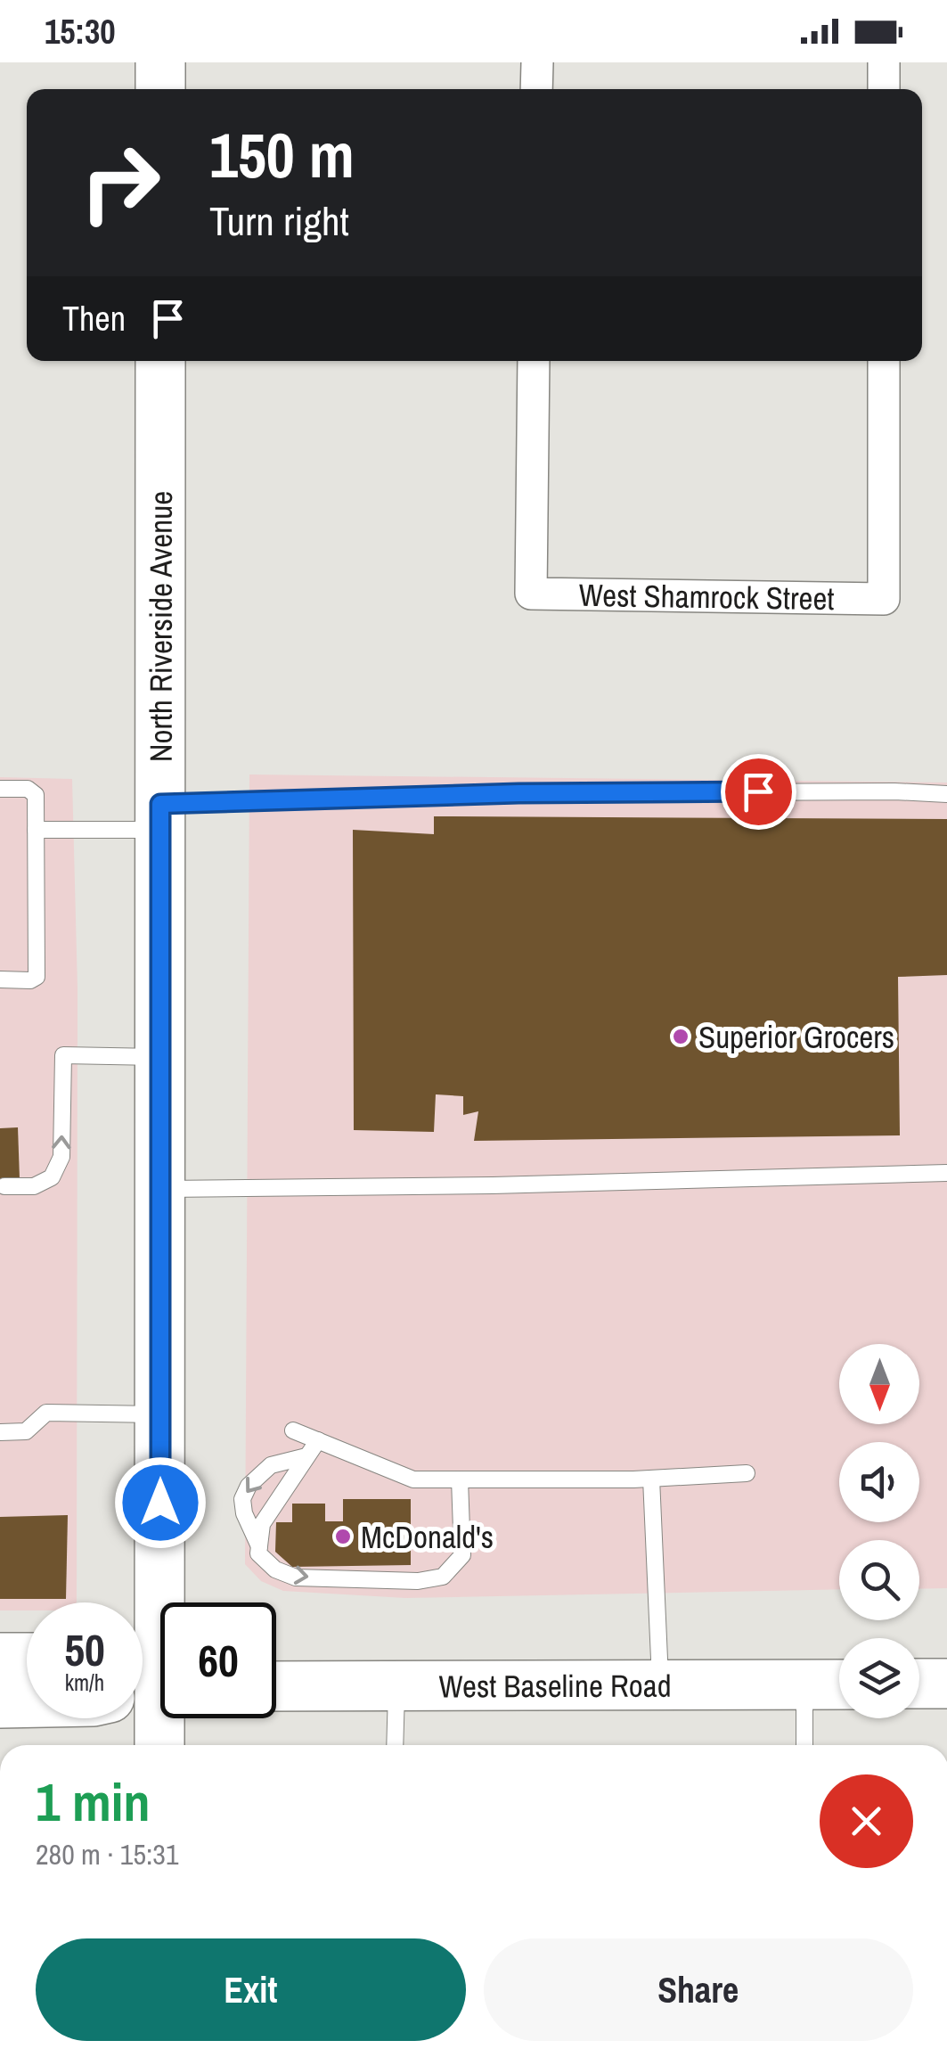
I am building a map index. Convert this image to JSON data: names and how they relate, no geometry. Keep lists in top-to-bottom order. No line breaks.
{"streets":{"main road":["North Riverside Avenue","West Baseline Road"],"street":["West Shamrock Street"]},"places":["Superior Grocers","McDonald's"],"north":"bottom","page":{"status":"15:30","turn":["150 m","Turn right"],"then":"Then","speed":"50 km/h","limit":"60","heading":["1 min","280 m · 15:31"],"buttons":["Exit","Share"]}}
